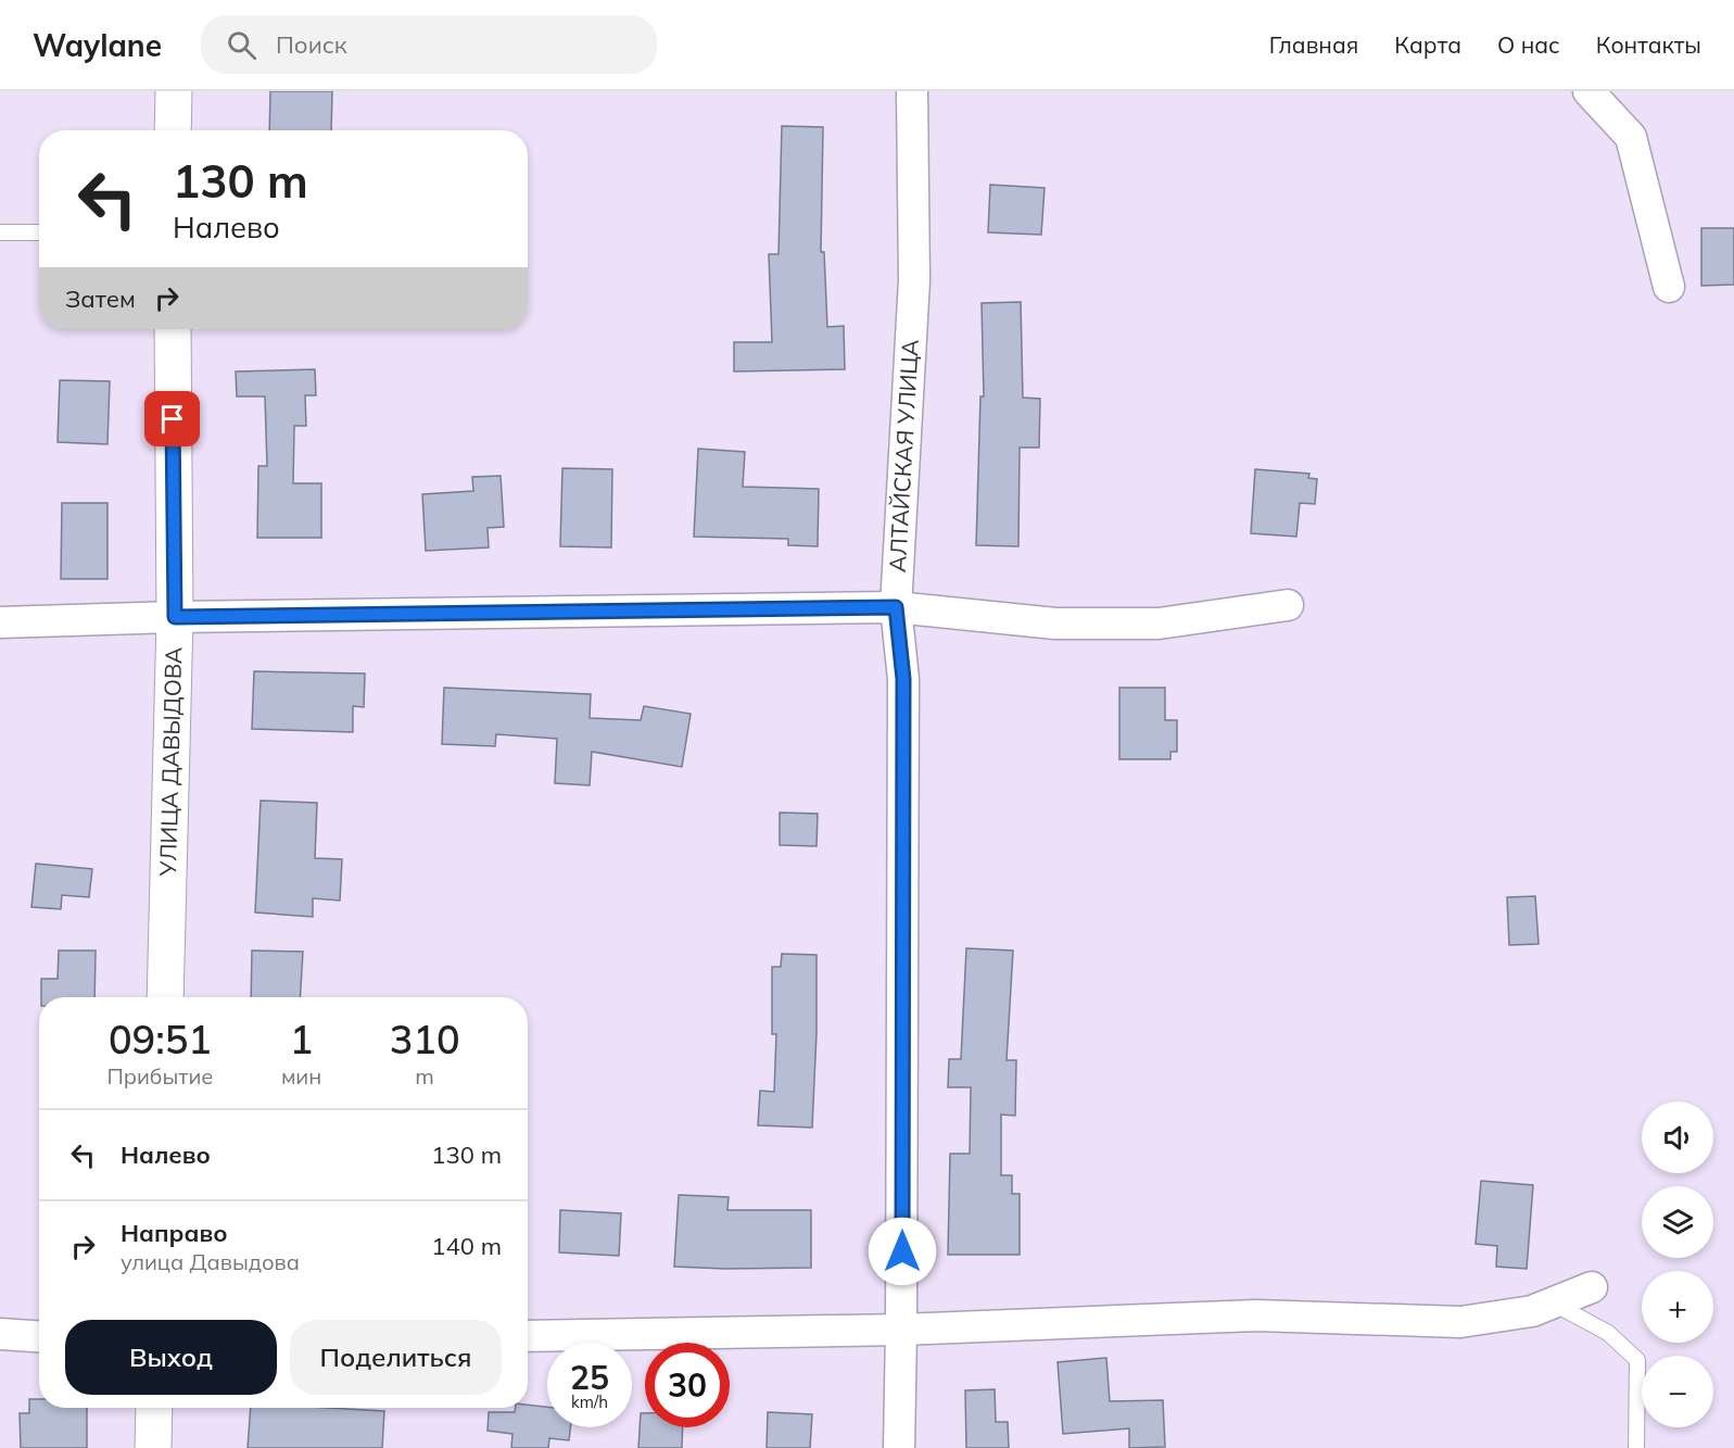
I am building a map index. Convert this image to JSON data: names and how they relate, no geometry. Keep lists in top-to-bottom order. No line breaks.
{"streets":{"main road":["УЛИЦА ДАВЫДОВА"],"street":["АЛТАЙСКАЯ УЛИЦА"]},"page":{"header":"Waylane","search":"Поиск","nav":["Главная","Карта","О нас","Контакты"],"turn":["130 m","Налево"],"then":"Затем","eta":["09:51","Прибытие","1","мин","310","m"],"map_buttons":["+","−"],"list":[{"name":"Налево","value":"130 m"},{"name":"Направо","note":"улица Давыдова","value":"140 m"}],"buttons":["Выход","Поделиться"],"speed":"25 km/h","limit":"30"}}
